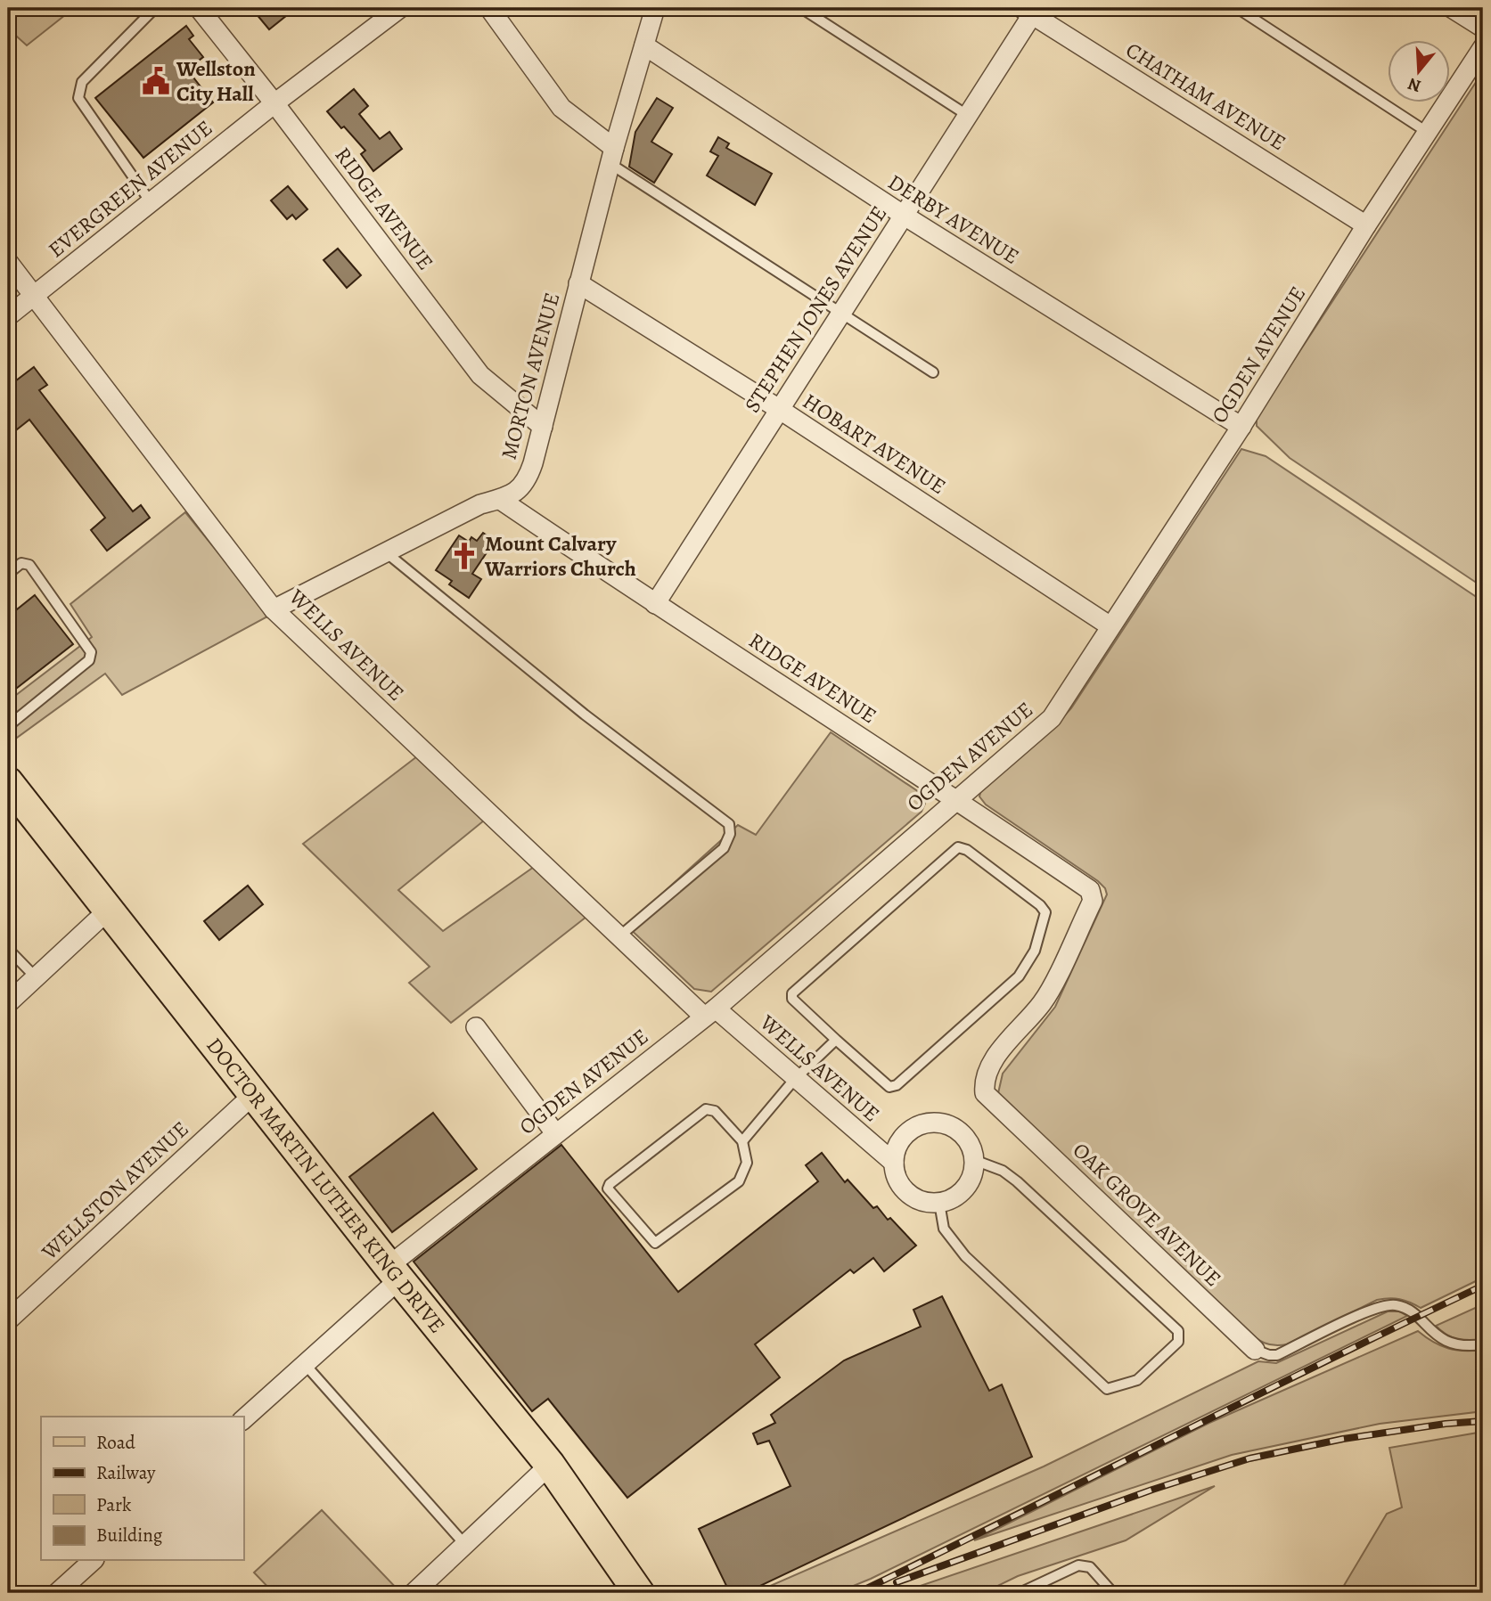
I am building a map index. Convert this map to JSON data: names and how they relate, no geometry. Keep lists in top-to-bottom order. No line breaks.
{"streets":{"main road":["DOCTOR MARTIN LUTHER KING DRIVE"],"street":["CHATHAM AVENUE","EVERGREEN AVENUE","RIDGE AVENUE","DERBY AVENUE","STEPHEN JONES AVENUE","OGDEN AVENUE","MORTON AVENUE","HOBART AVENUE","WELLS AVENUE","WELLSTON AVENUE","OAK GROVE AVENUE"]},"crossings":[["CHATHAM AVENUE","STEPHEN JONES AVENUE"],["CHATHAM AVENUE","OGDEN AVENUE"],["EVERGREEN AVENUE","RIDGE AVENUE"],["EVERGREEN AVENUE","WELLS AVENUE"],["RIDGE AVENUE","STEPHEN JONES AVENUE"],["RIDGE AVENUE","OGDEN AVENUE"],["RIDGE AVENUE","MORTON AVENUE"],["RIDGE AVENUE","OAK GROVE AVENUE"],["DERBY AVENUE","STEPHEN JONES AVENUE"],["DERBY AVENUE","OGDEN AVENUE"],["DERBY AVENUE","MORTON AVENUE"],["STEPHEN JONES AVENUE","HOBART AVENUE"],["OGDEN AVENUE","HOBART AVENUE"],["OGDEN AVENUE","WELLS AVENUE"],["OGDEN AVENUE","DOCTOR MARTIN LUTHER KING DRIVE"],["MORTON AVENUE","HOBART AVENUE"],["MORTON AVENUE","WELLS AVENUE"],["DOCTOR MARTIN LUTHER KING DRIVE","WELLSTON AVENUE"]],"places":{"public building":["Wellston City Hall"],"church":["Mount Calvary Warriors Church"]},"legend":["Road","Railway","Park","Building"],"north":"bottom"}
